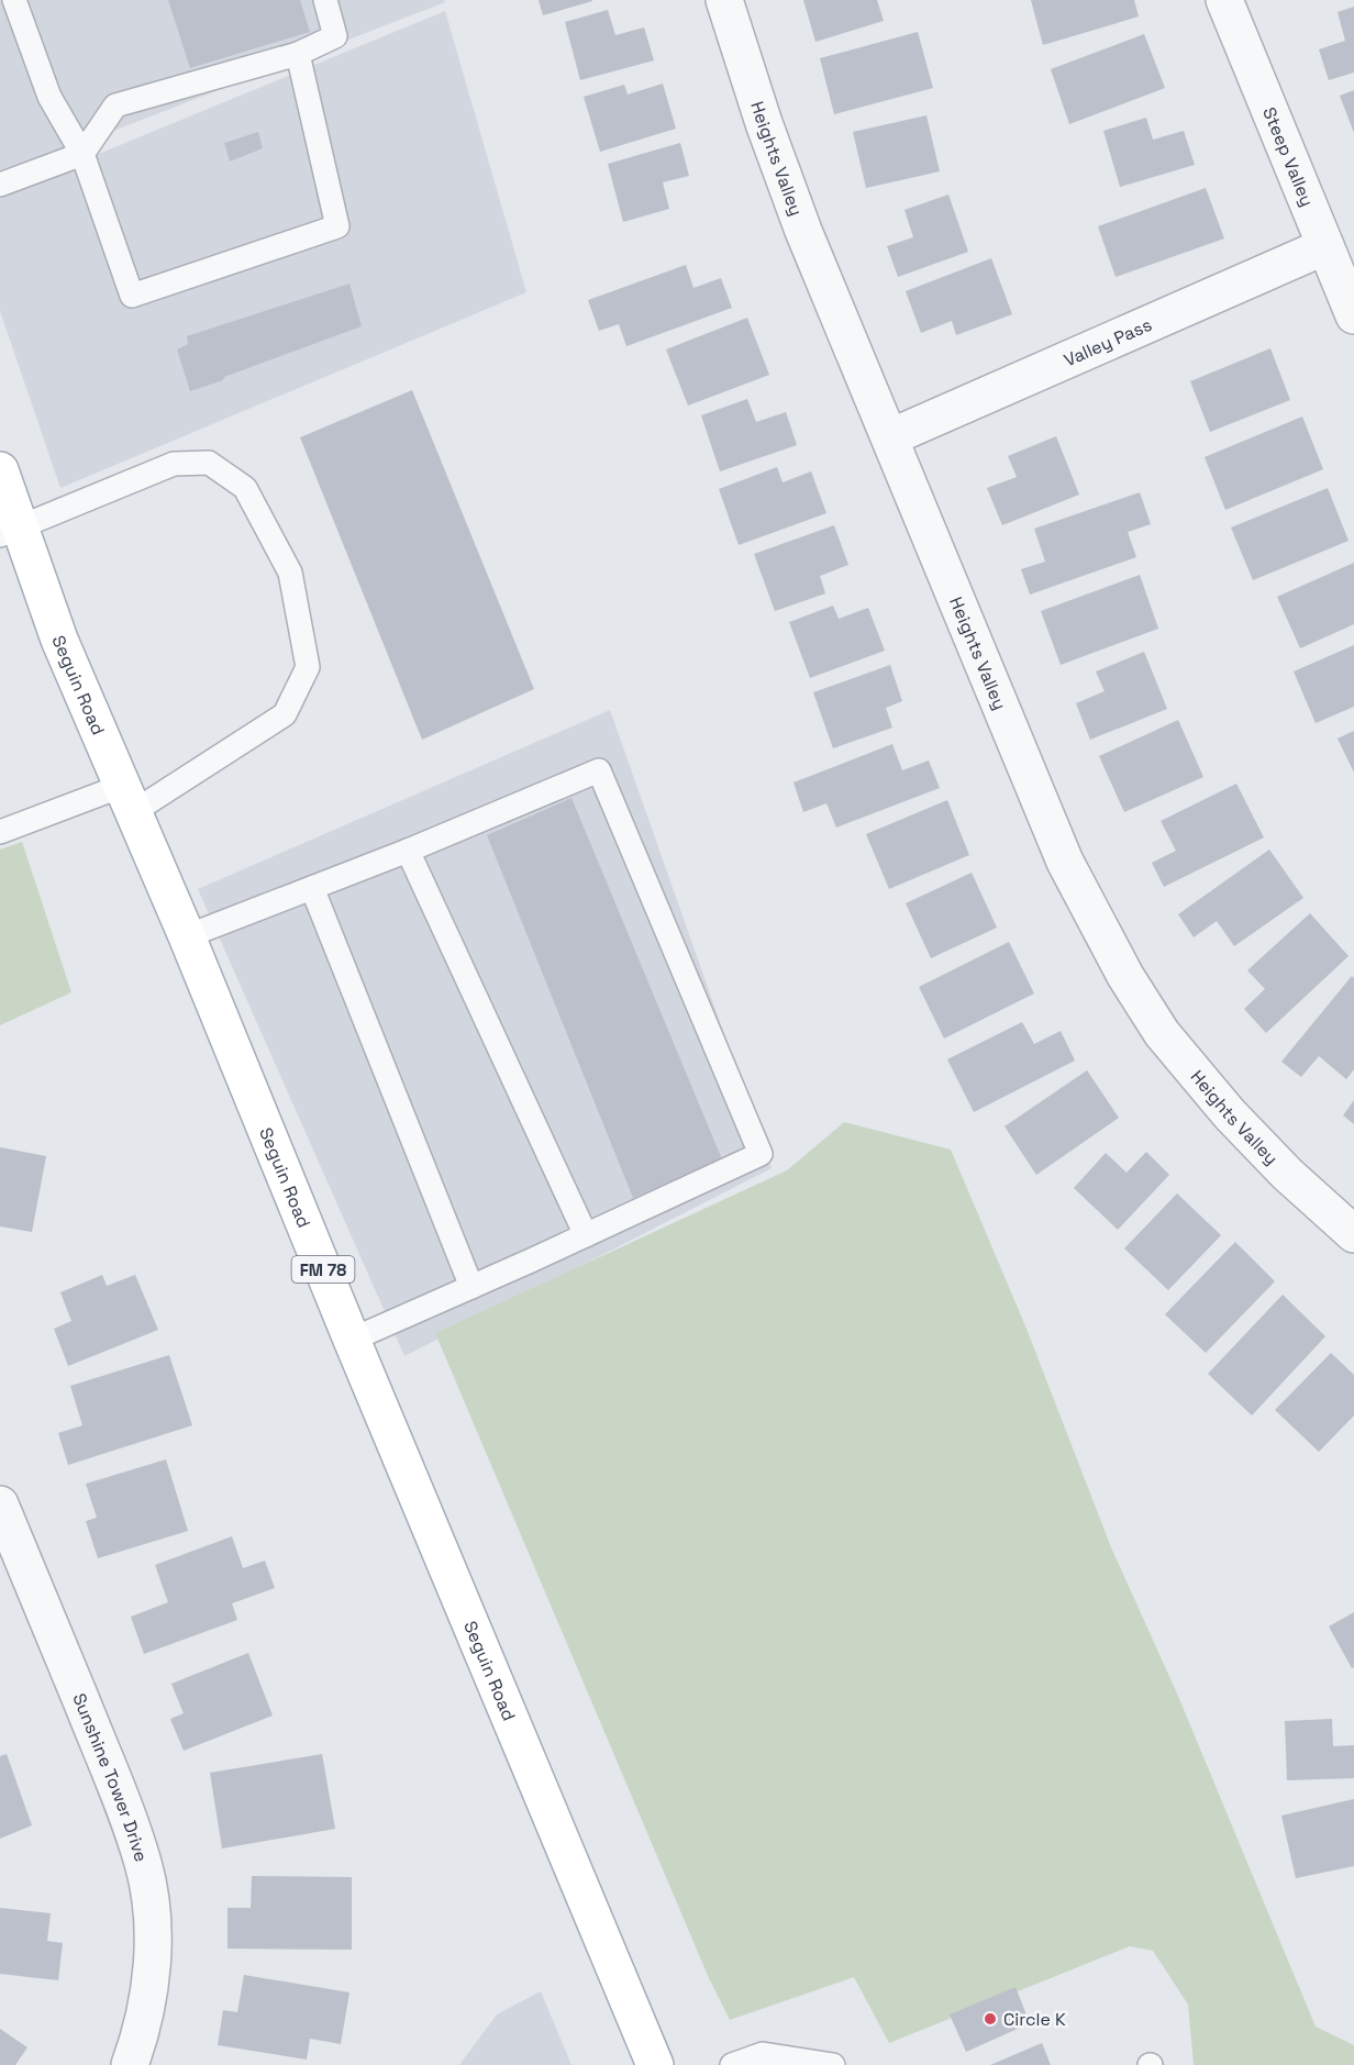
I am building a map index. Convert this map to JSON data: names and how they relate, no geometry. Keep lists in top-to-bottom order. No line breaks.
{"streets":{"main road":["Seguin Road","FM 78"],"street":["Steep Valley","Heights Valley","Valley Pass","Sunshine Tower Drive"]},"crossings":[["Steep Valley","Valley Pass"],["Heights Valley","Valley Pass"]],"places":["Circle K"]}
